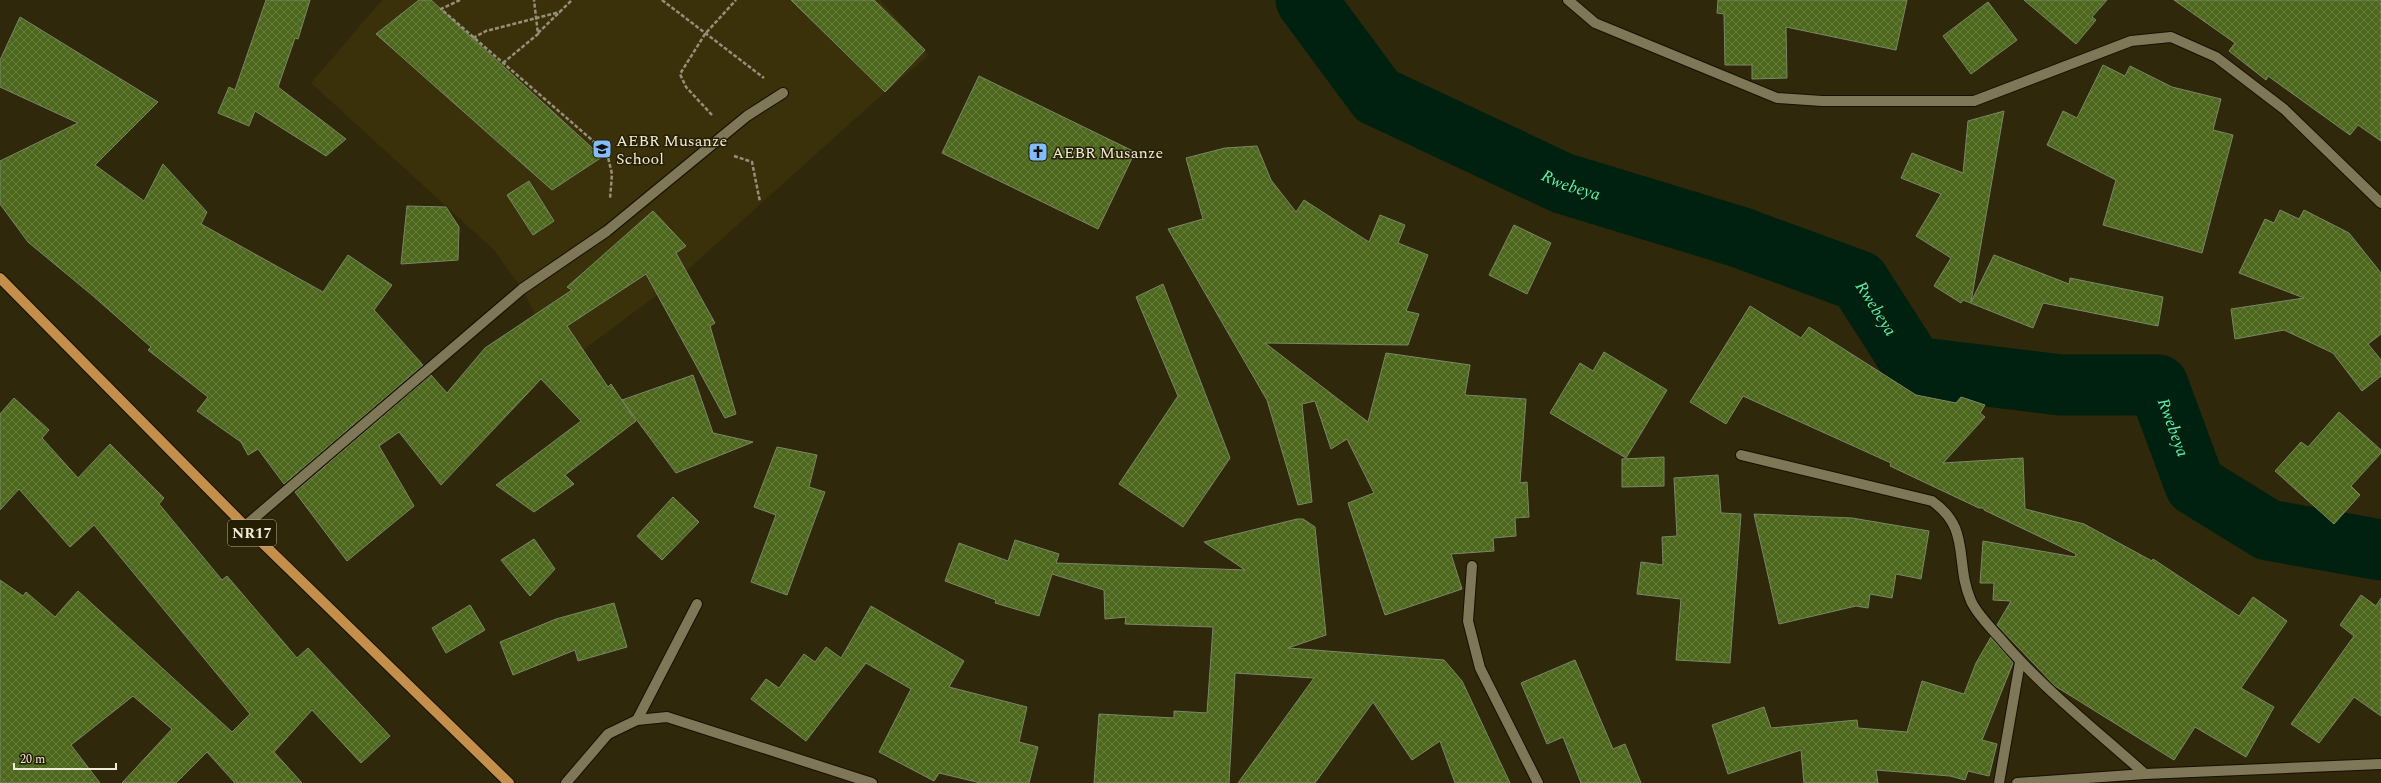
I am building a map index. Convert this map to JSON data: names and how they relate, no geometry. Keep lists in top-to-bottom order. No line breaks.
{"streets":{"main road":["NR17"]},"water":["Rwebeya"],"places":{"school or university":["AEBR Musanze School"],"church":["AEBR Musanze"]},"scale_bar":"20 m"}
